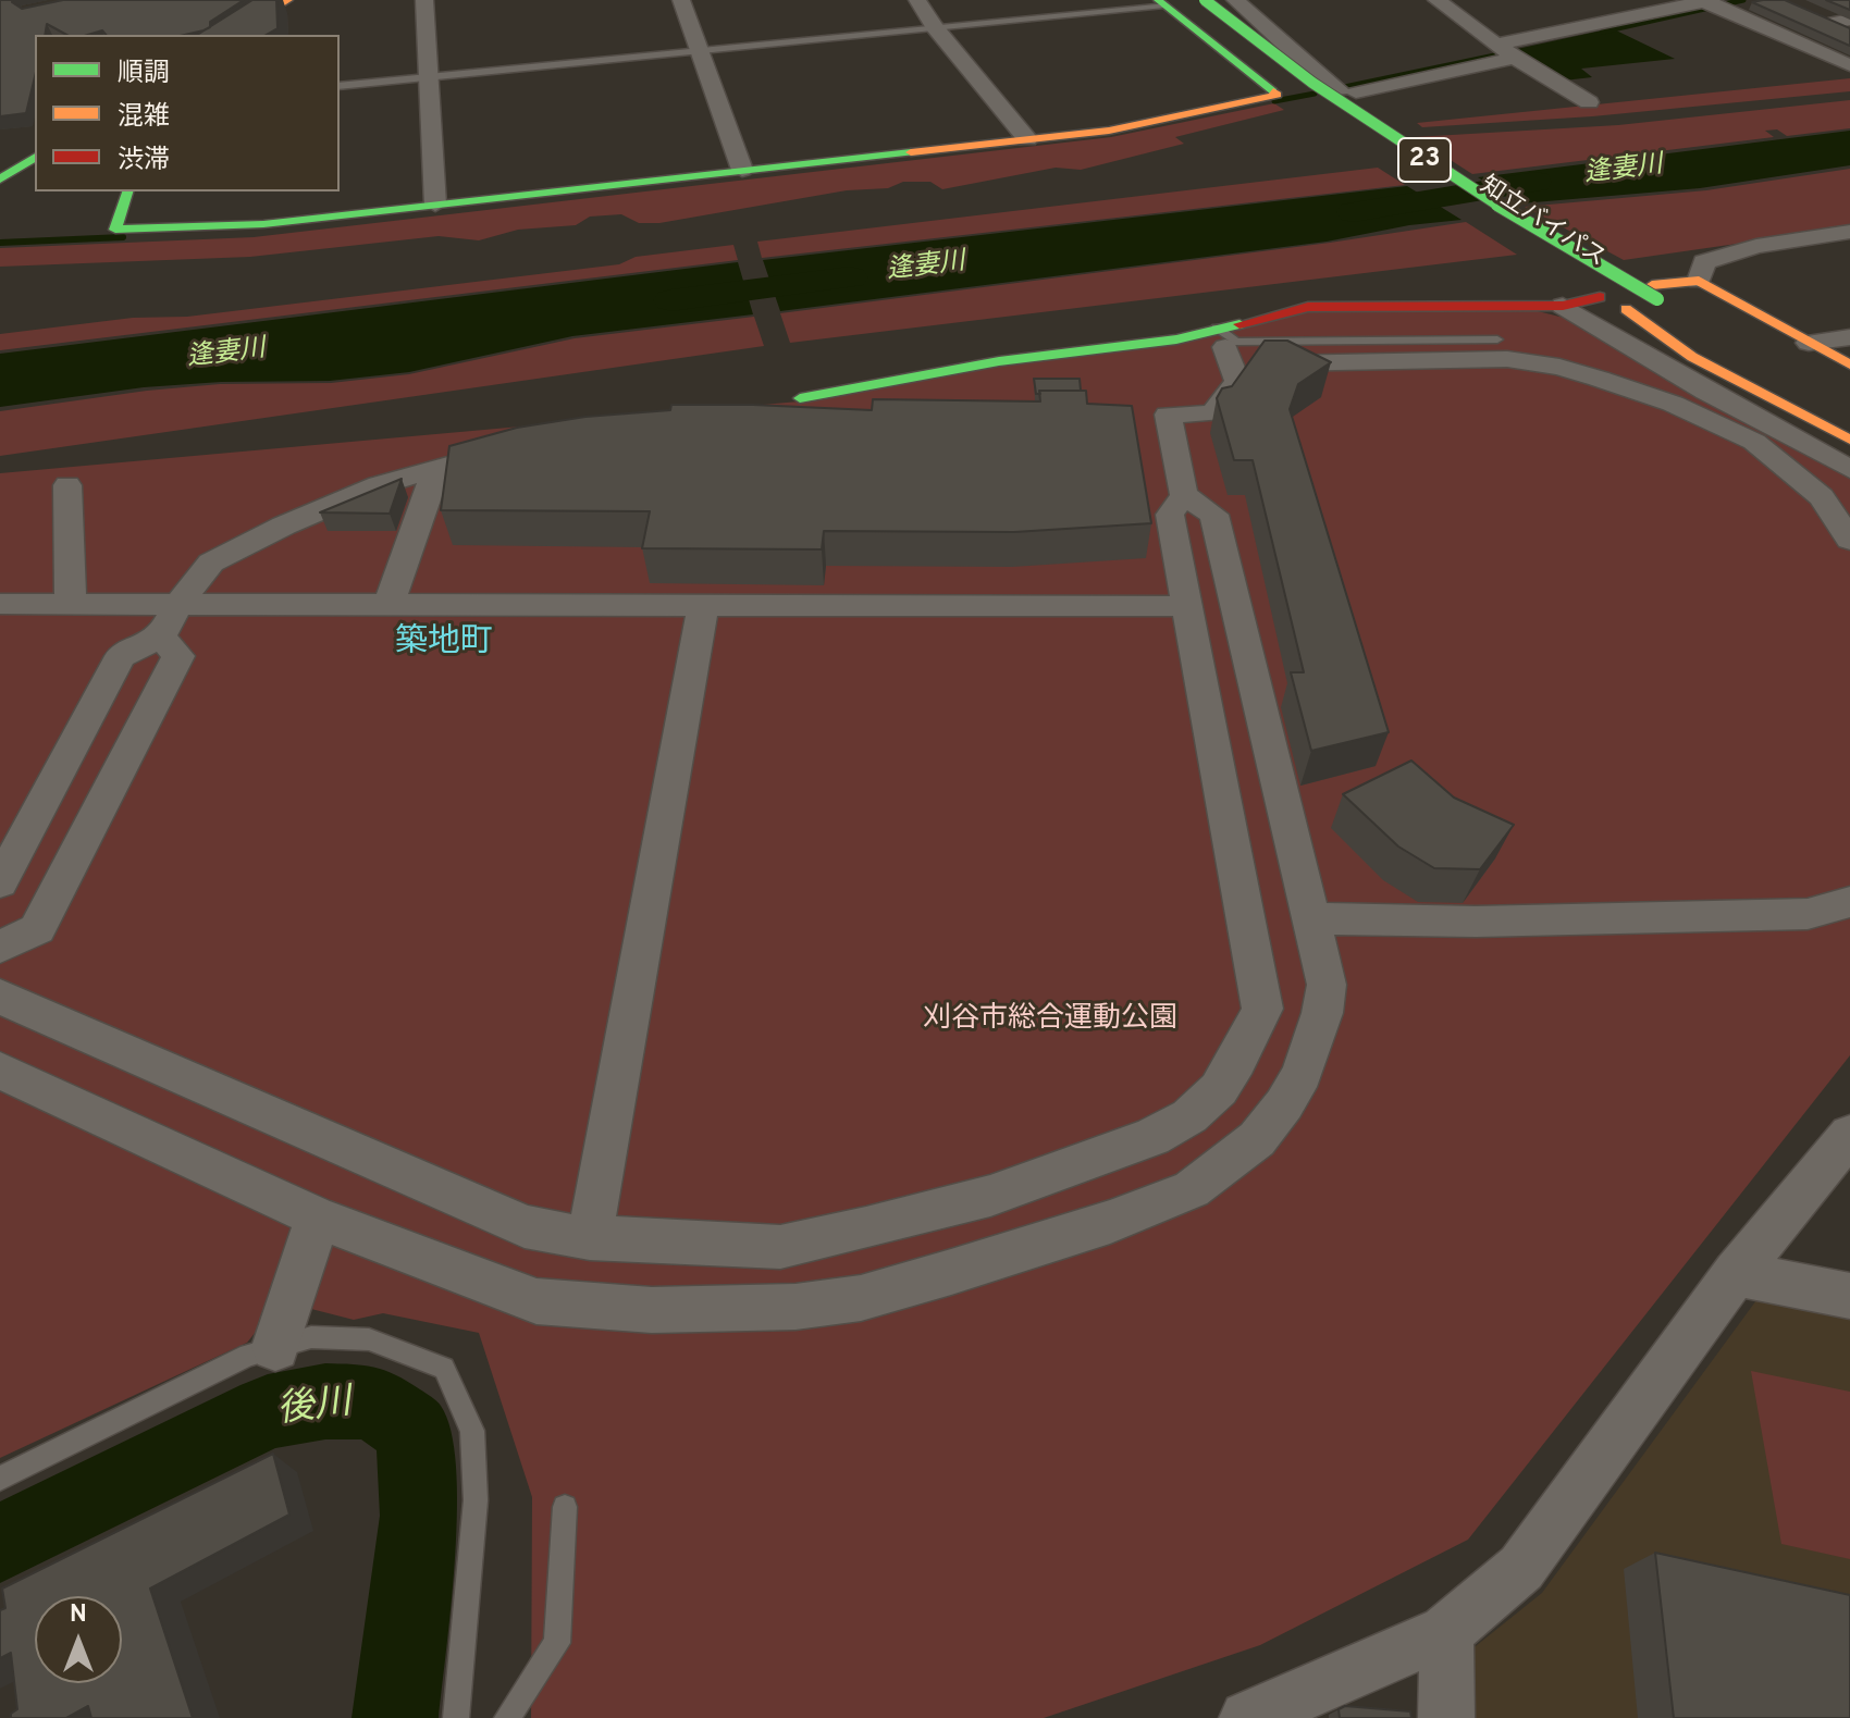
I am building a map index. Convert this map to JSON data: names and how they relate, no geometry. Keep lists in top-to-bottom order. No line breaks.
{"streets":{"main road":["23","知立バイパス"]},"crossings":[["23","知立バイパス"]],"districts":["築地町"],"water":["逢妻川","後川"],"parks":["刈谷市総合運動公園"],"legend":["順調","混雑","渋滞"],"north":"top"}
